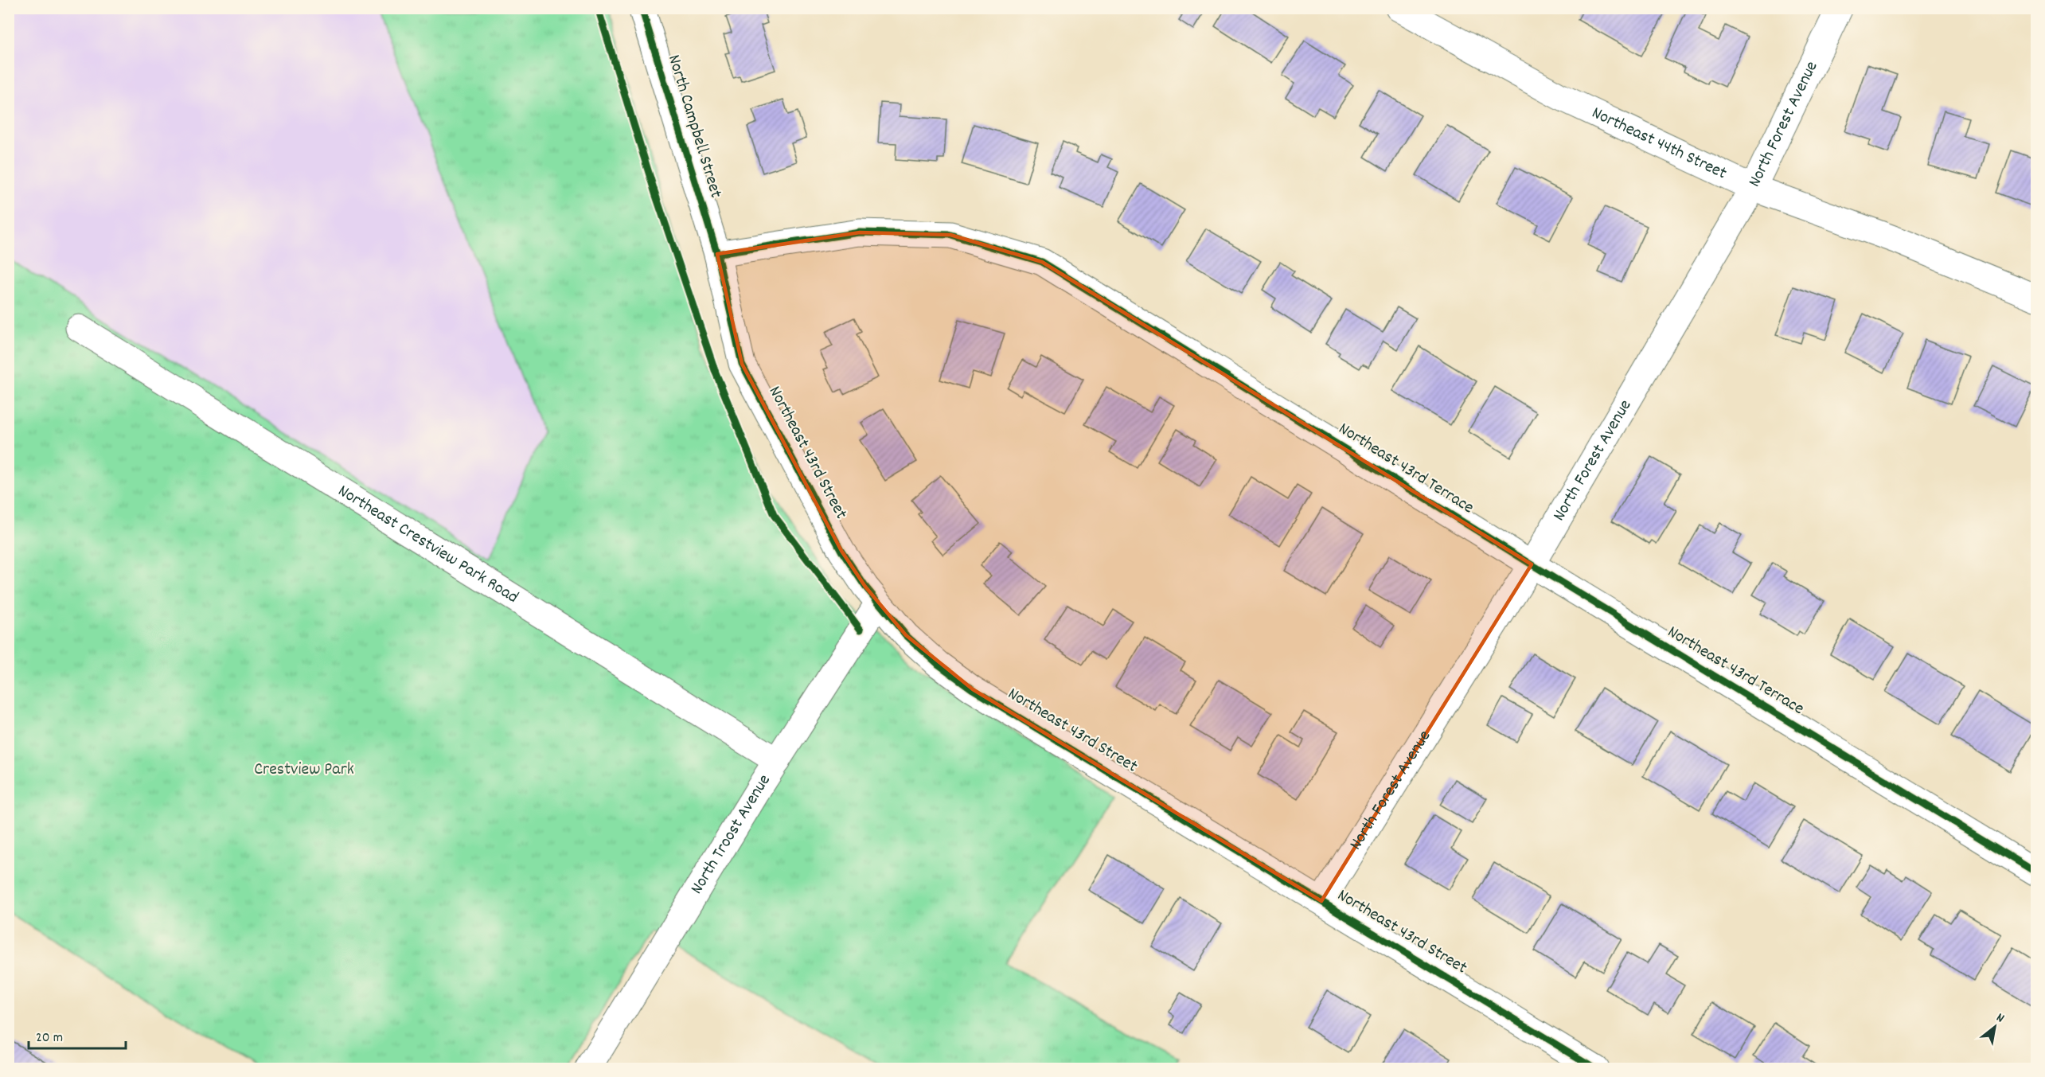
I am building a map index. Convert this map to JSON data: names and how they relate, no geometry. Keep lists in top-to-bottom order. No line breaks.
{"streets":{"street":["North Forest Avenue","North Campbell Street","Northeast 44th Street","Northeast 43rd Street","Northeast 43rd Terrace","Northeast Crestview Park Road","North Troost Avenue"]},"crossings":[["North Forest Avenue","Northeast 44th Street"],["North Forest Avenue","Northeast 43rd Street"],["North Forest Avenue","Northeast 43rd Terrace"],["North Campbell Street","Northeast 43rd Street"],["North Campbell Street","Northeast 43rd Terrace"],["Northeast 43rd Street","Northeast 43rd Terrace"],["Northeast 43rd Street","North Troost Avenue"],["Northeast Crestview Park Road","North Troost Avenue"]],"parks":["Crestview Park"],"scale_bar":"20 m","north":"top right"}
